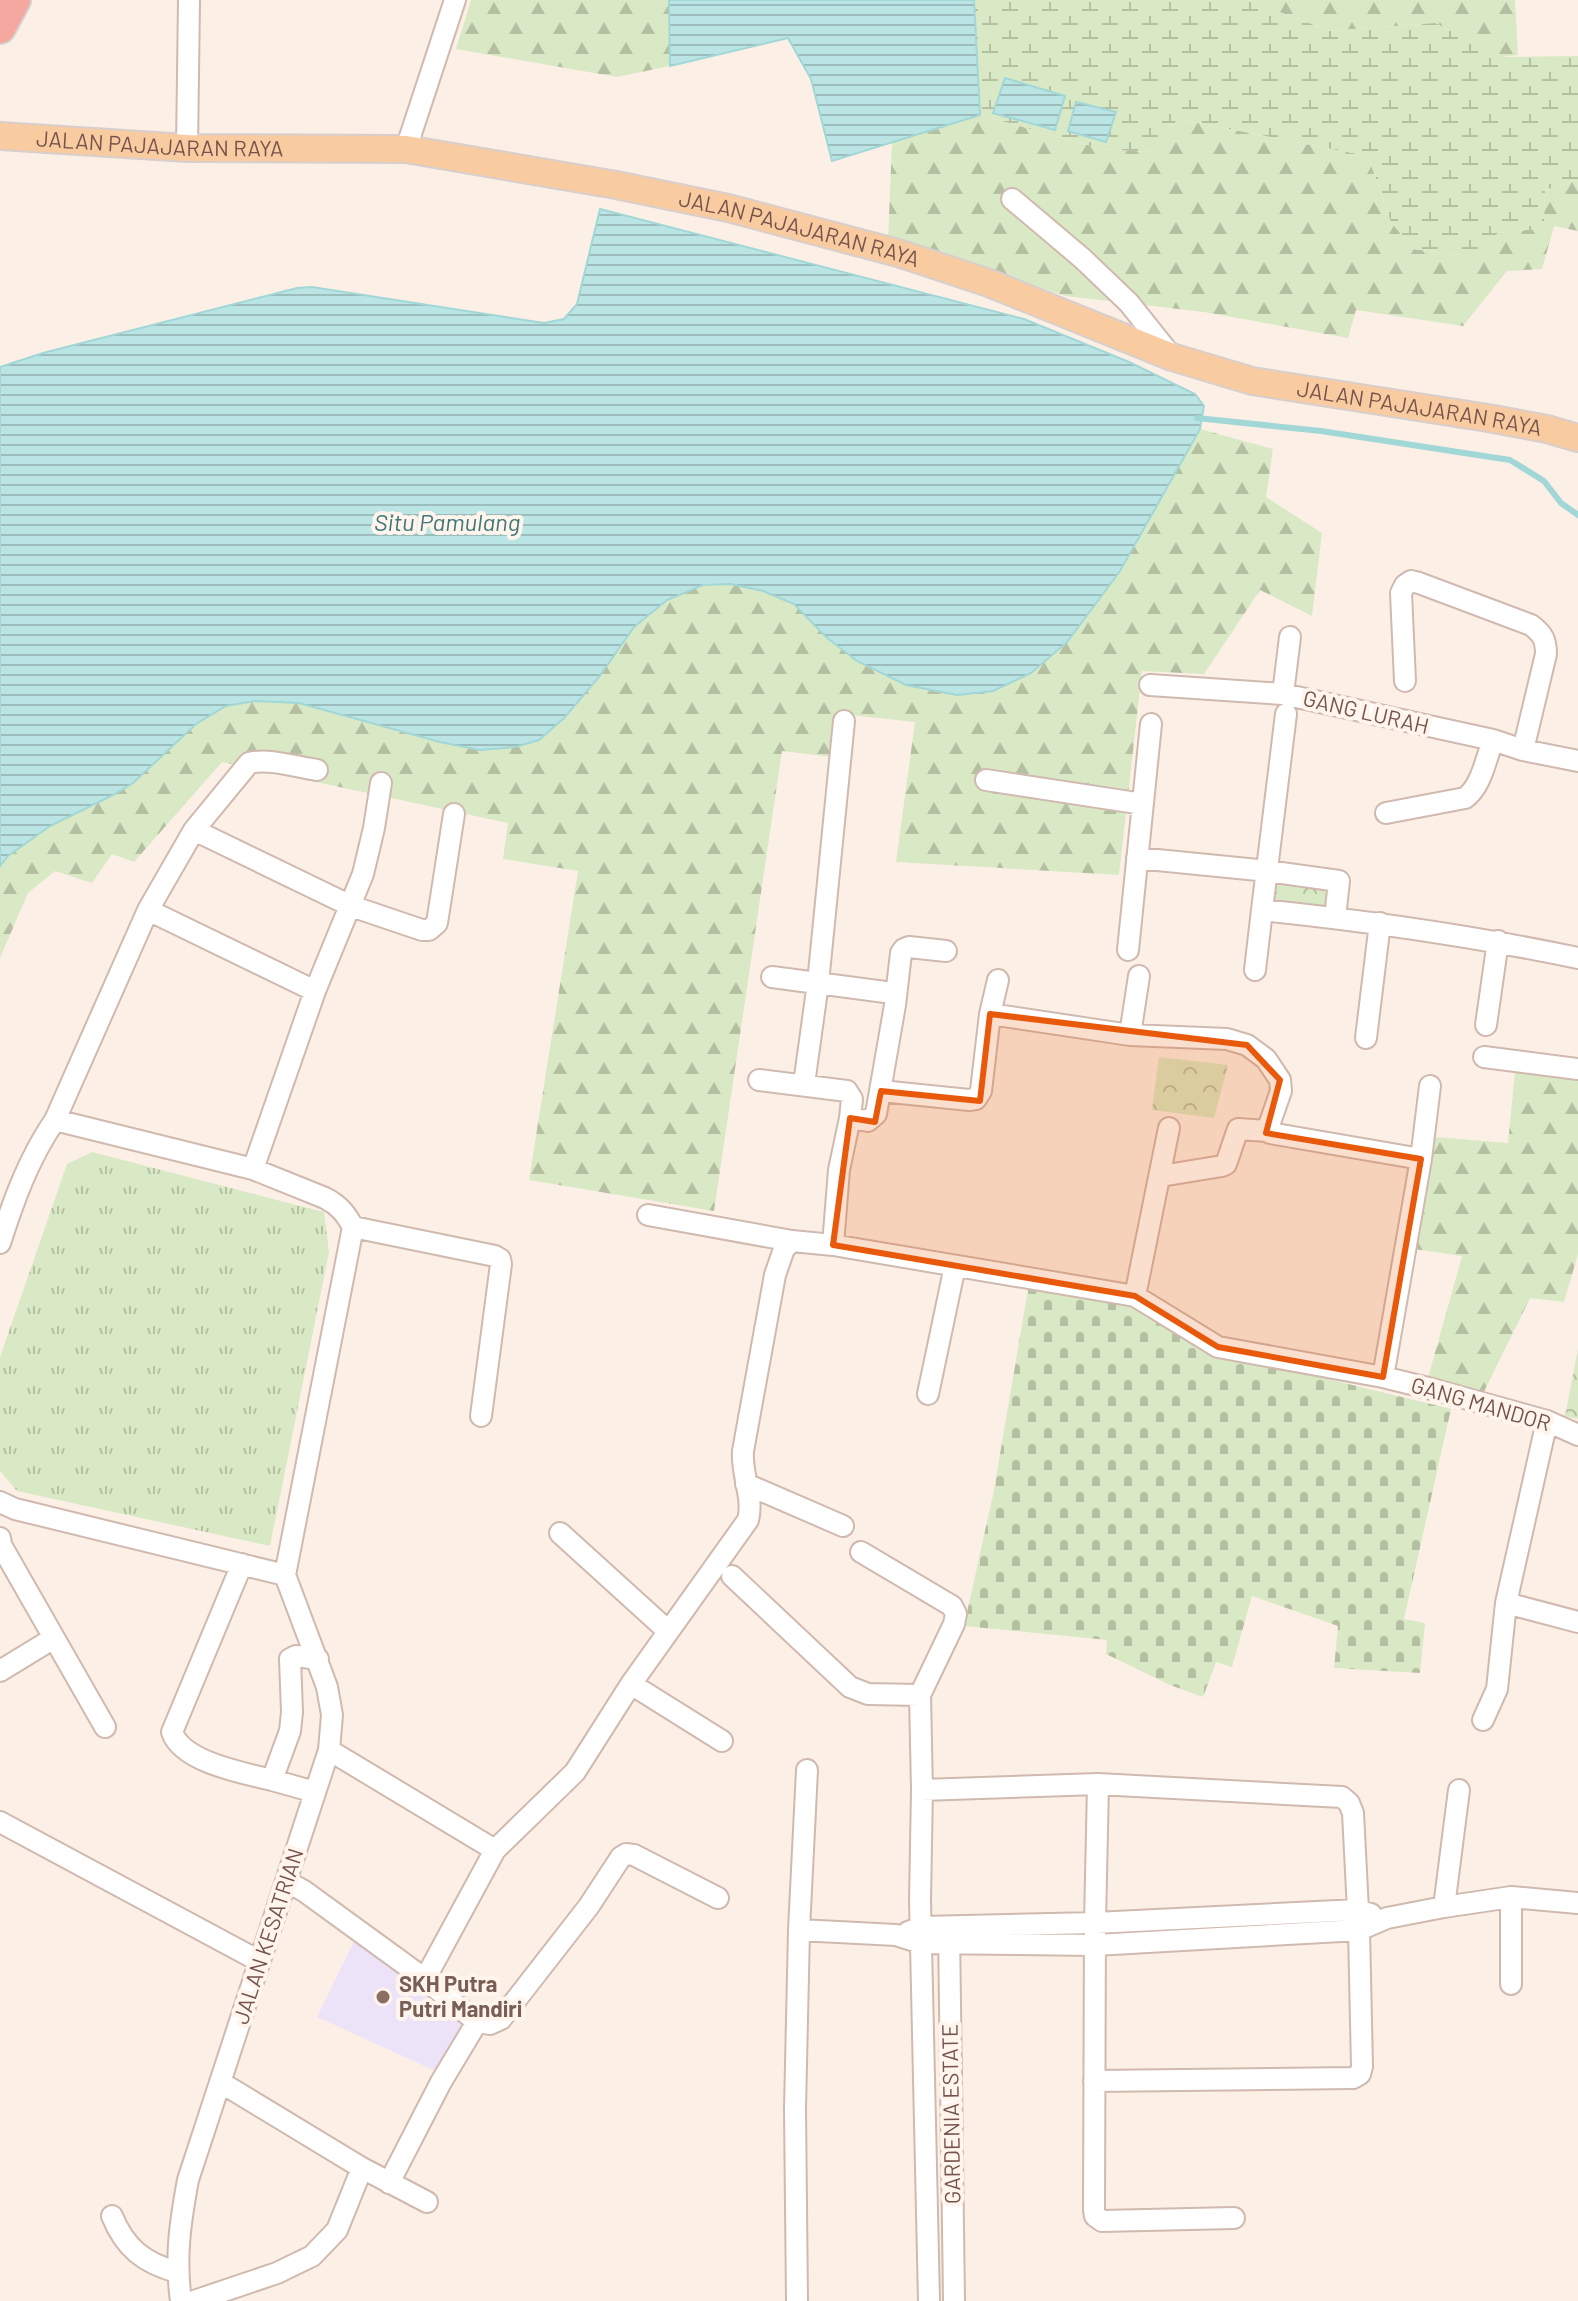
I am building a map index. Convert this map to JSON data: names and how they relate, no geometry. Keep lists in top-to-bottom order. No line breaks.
{"streets":{"main road":["JALAN PAJAJARAN RAYA"],"street":["GANG LURAH","GANG MANDOR","JALAN KESATRIAN","GARDENIA ESTATE"]},"water":["Situ Pamulang"],"places":["SKH Putra Putri Mandiri"]}
